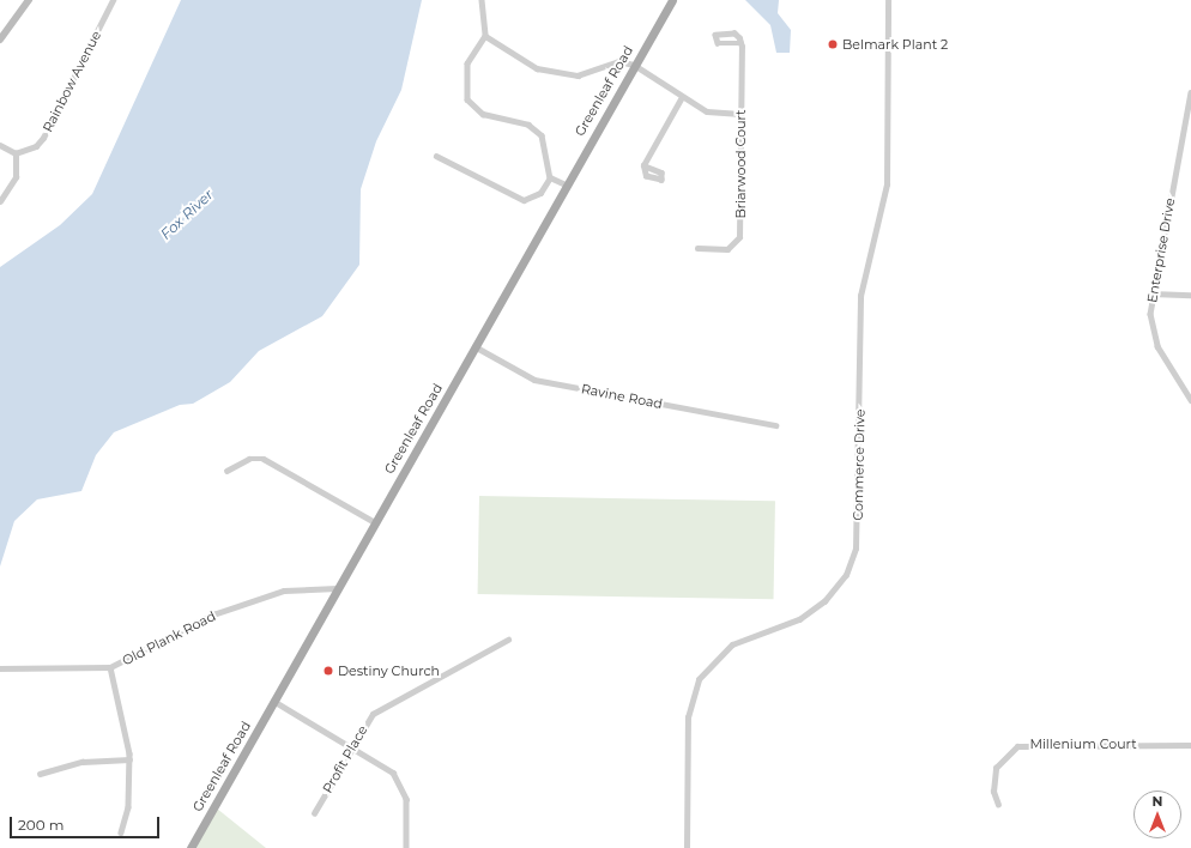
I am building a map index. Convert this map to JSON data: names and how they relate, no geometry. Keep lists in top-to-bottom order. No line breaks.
{"streets":{"main road":["Greenleaf Road"],"street":["Rainbow Avenue","Briarwood Court","Enterprise Drive","Ravine Road","Commerce Drive","Old Plank Road","Millenium Court","Profit Place"]},"crossings":[["Greenleaf Road","Ravine Road"],["Greenleaf Road","Old Plank Road"]],"water":["Fox River"],"places":["Belmark Plant 2","Destiny Church"],"scale_bar":"200 m","north":"top"}
